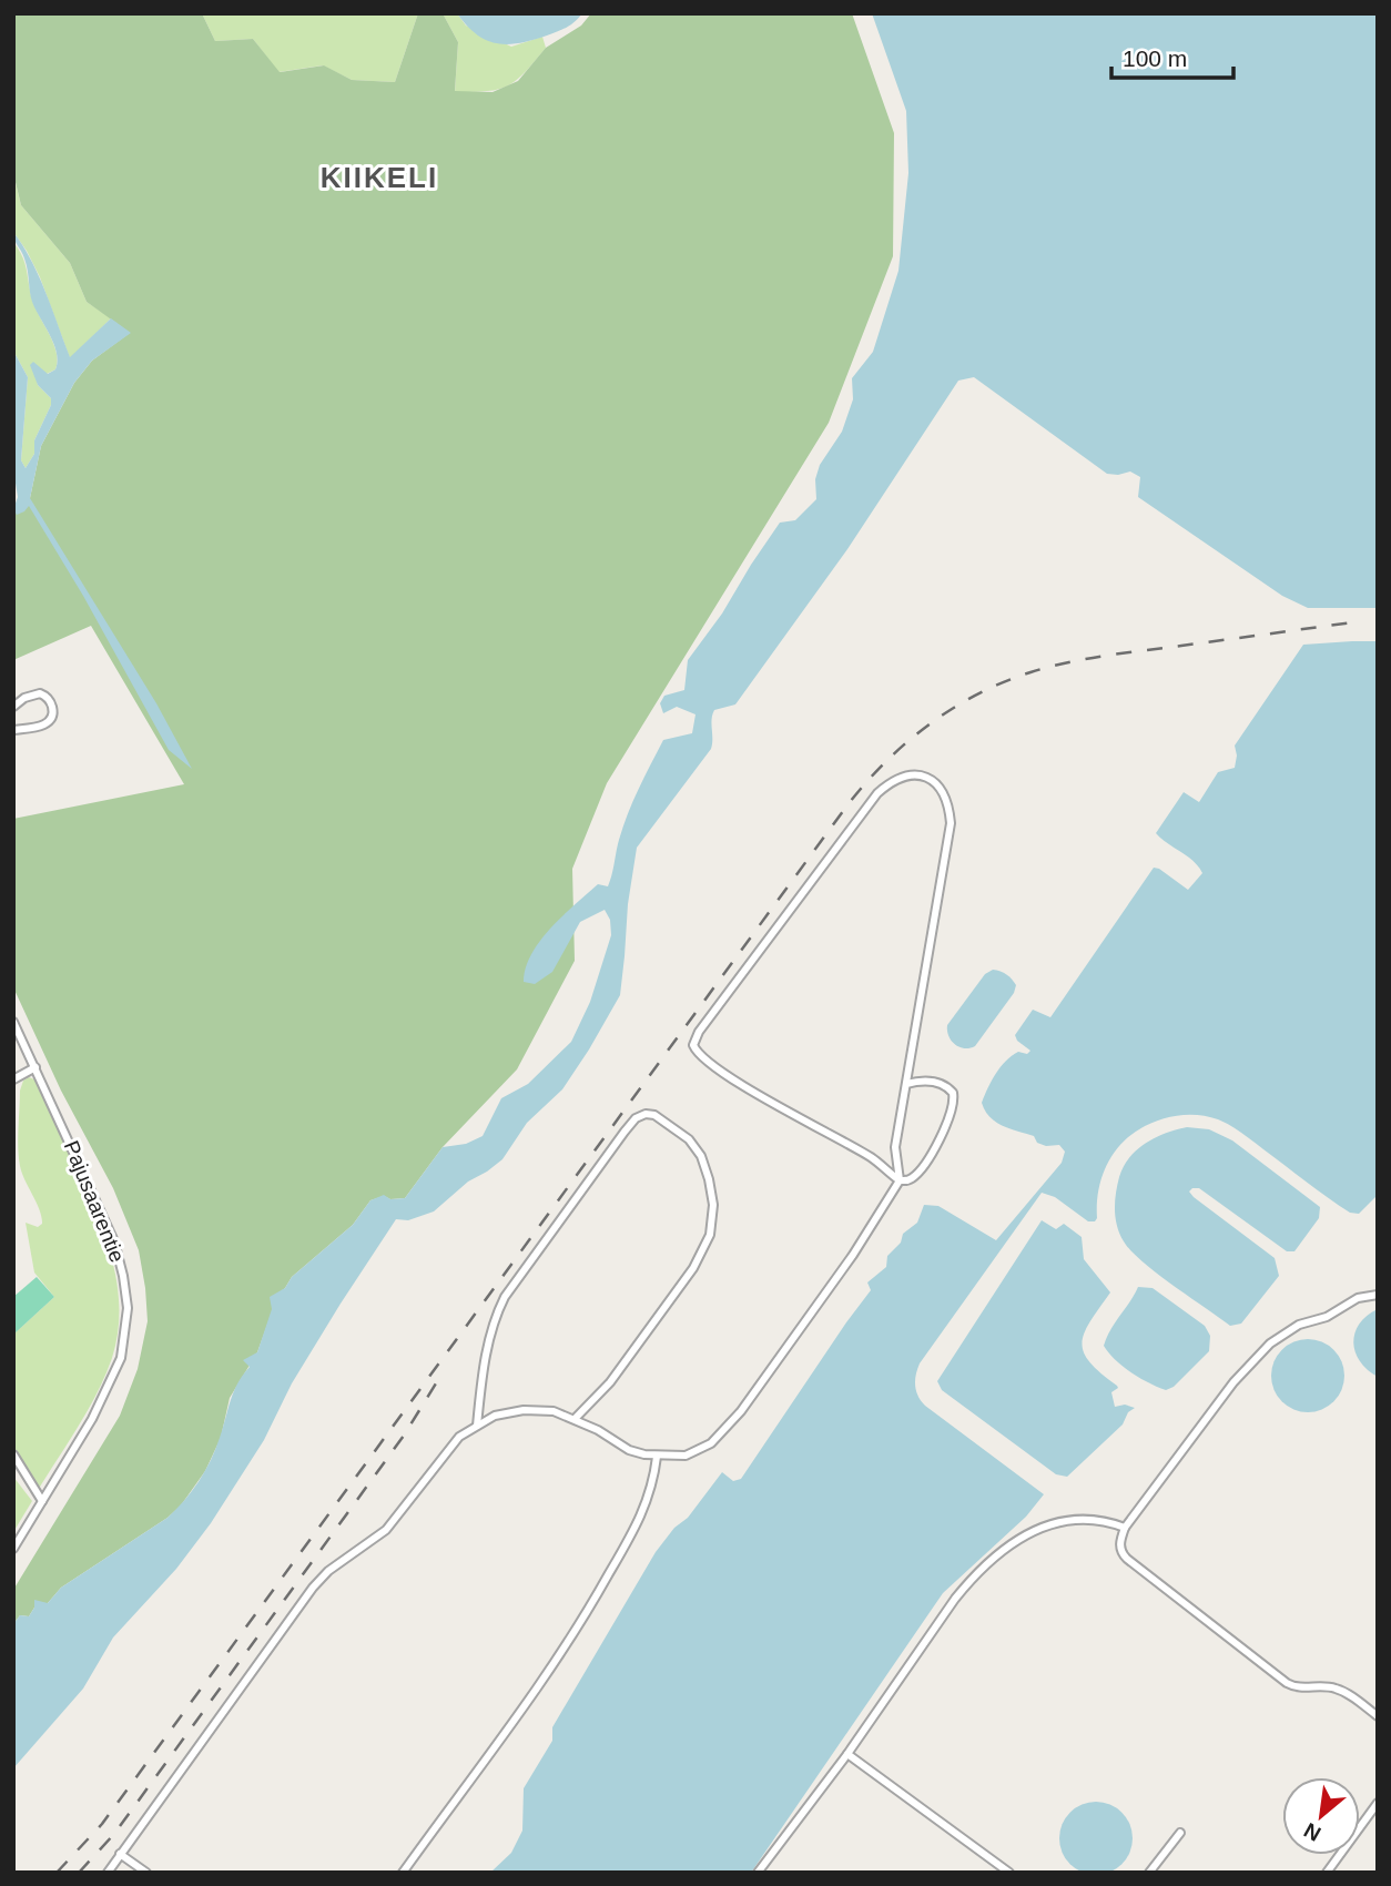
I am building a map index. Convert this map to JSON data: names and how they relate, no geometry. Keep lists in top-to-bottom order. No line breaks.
{"streets":{"street":["Pajusaarentie"]},"districts":["KIIKELI"],"scale_bar":"100 m","north":"bottom left"}
